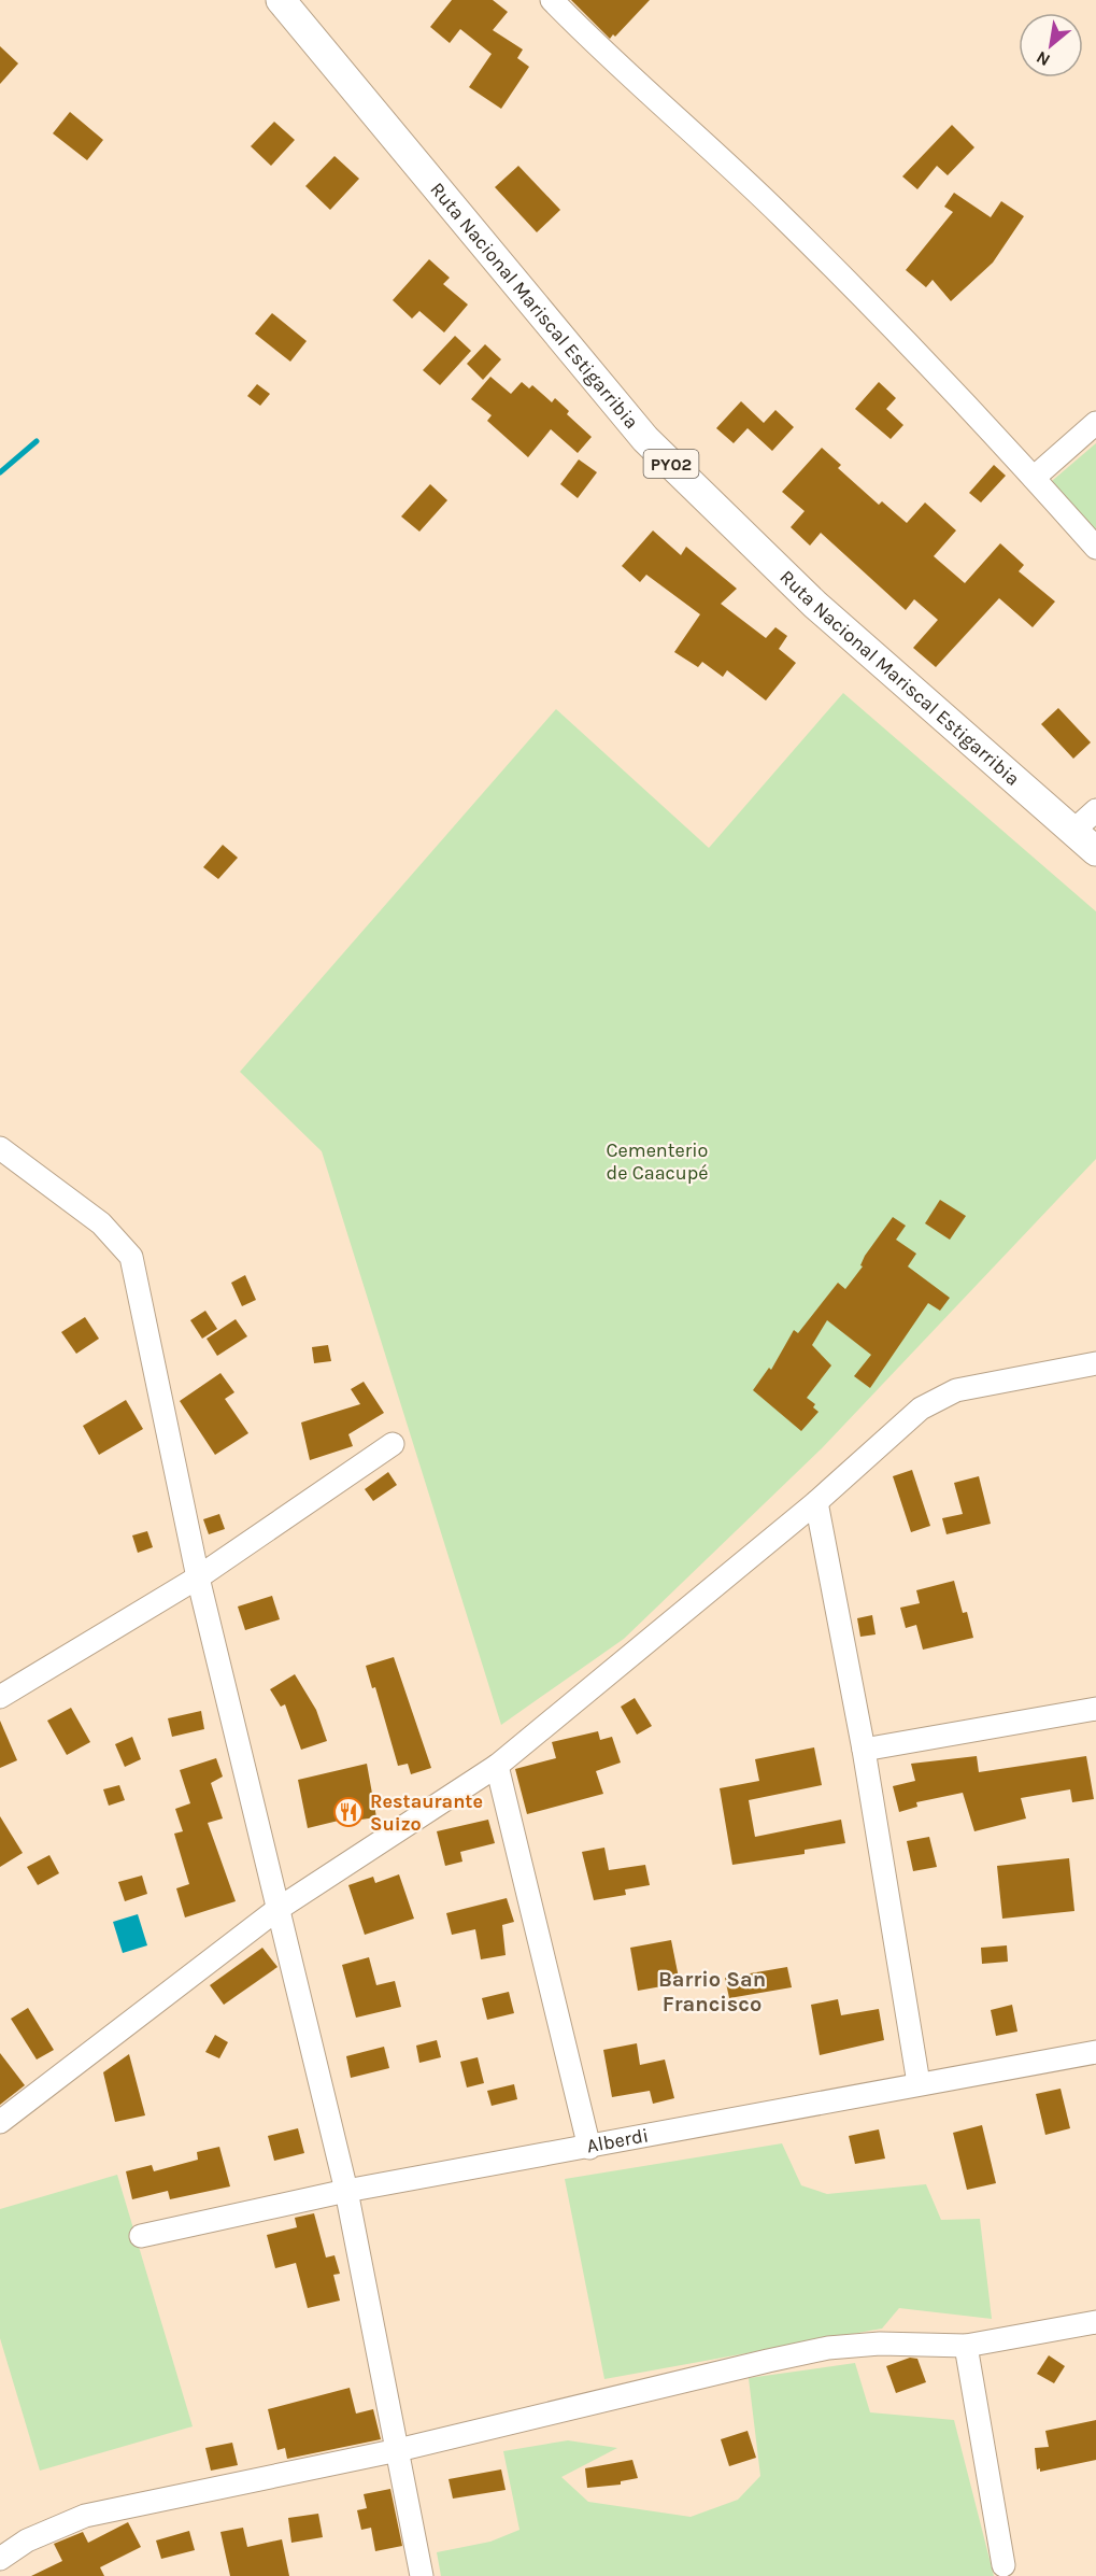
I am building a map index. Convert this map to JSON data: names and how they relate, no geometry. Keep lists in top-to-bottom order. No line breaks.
{"streets":{"main road":["Ruta Nacional Mariscal Estigarribia","PY02"],"street":["Alberdi"]},"districts":["Barrio San Francisco"],"parks":["Cementerio de Caacupé"],"places":{"restaurant":["Restaurante Suizo"]},"north":"bottom left"}
